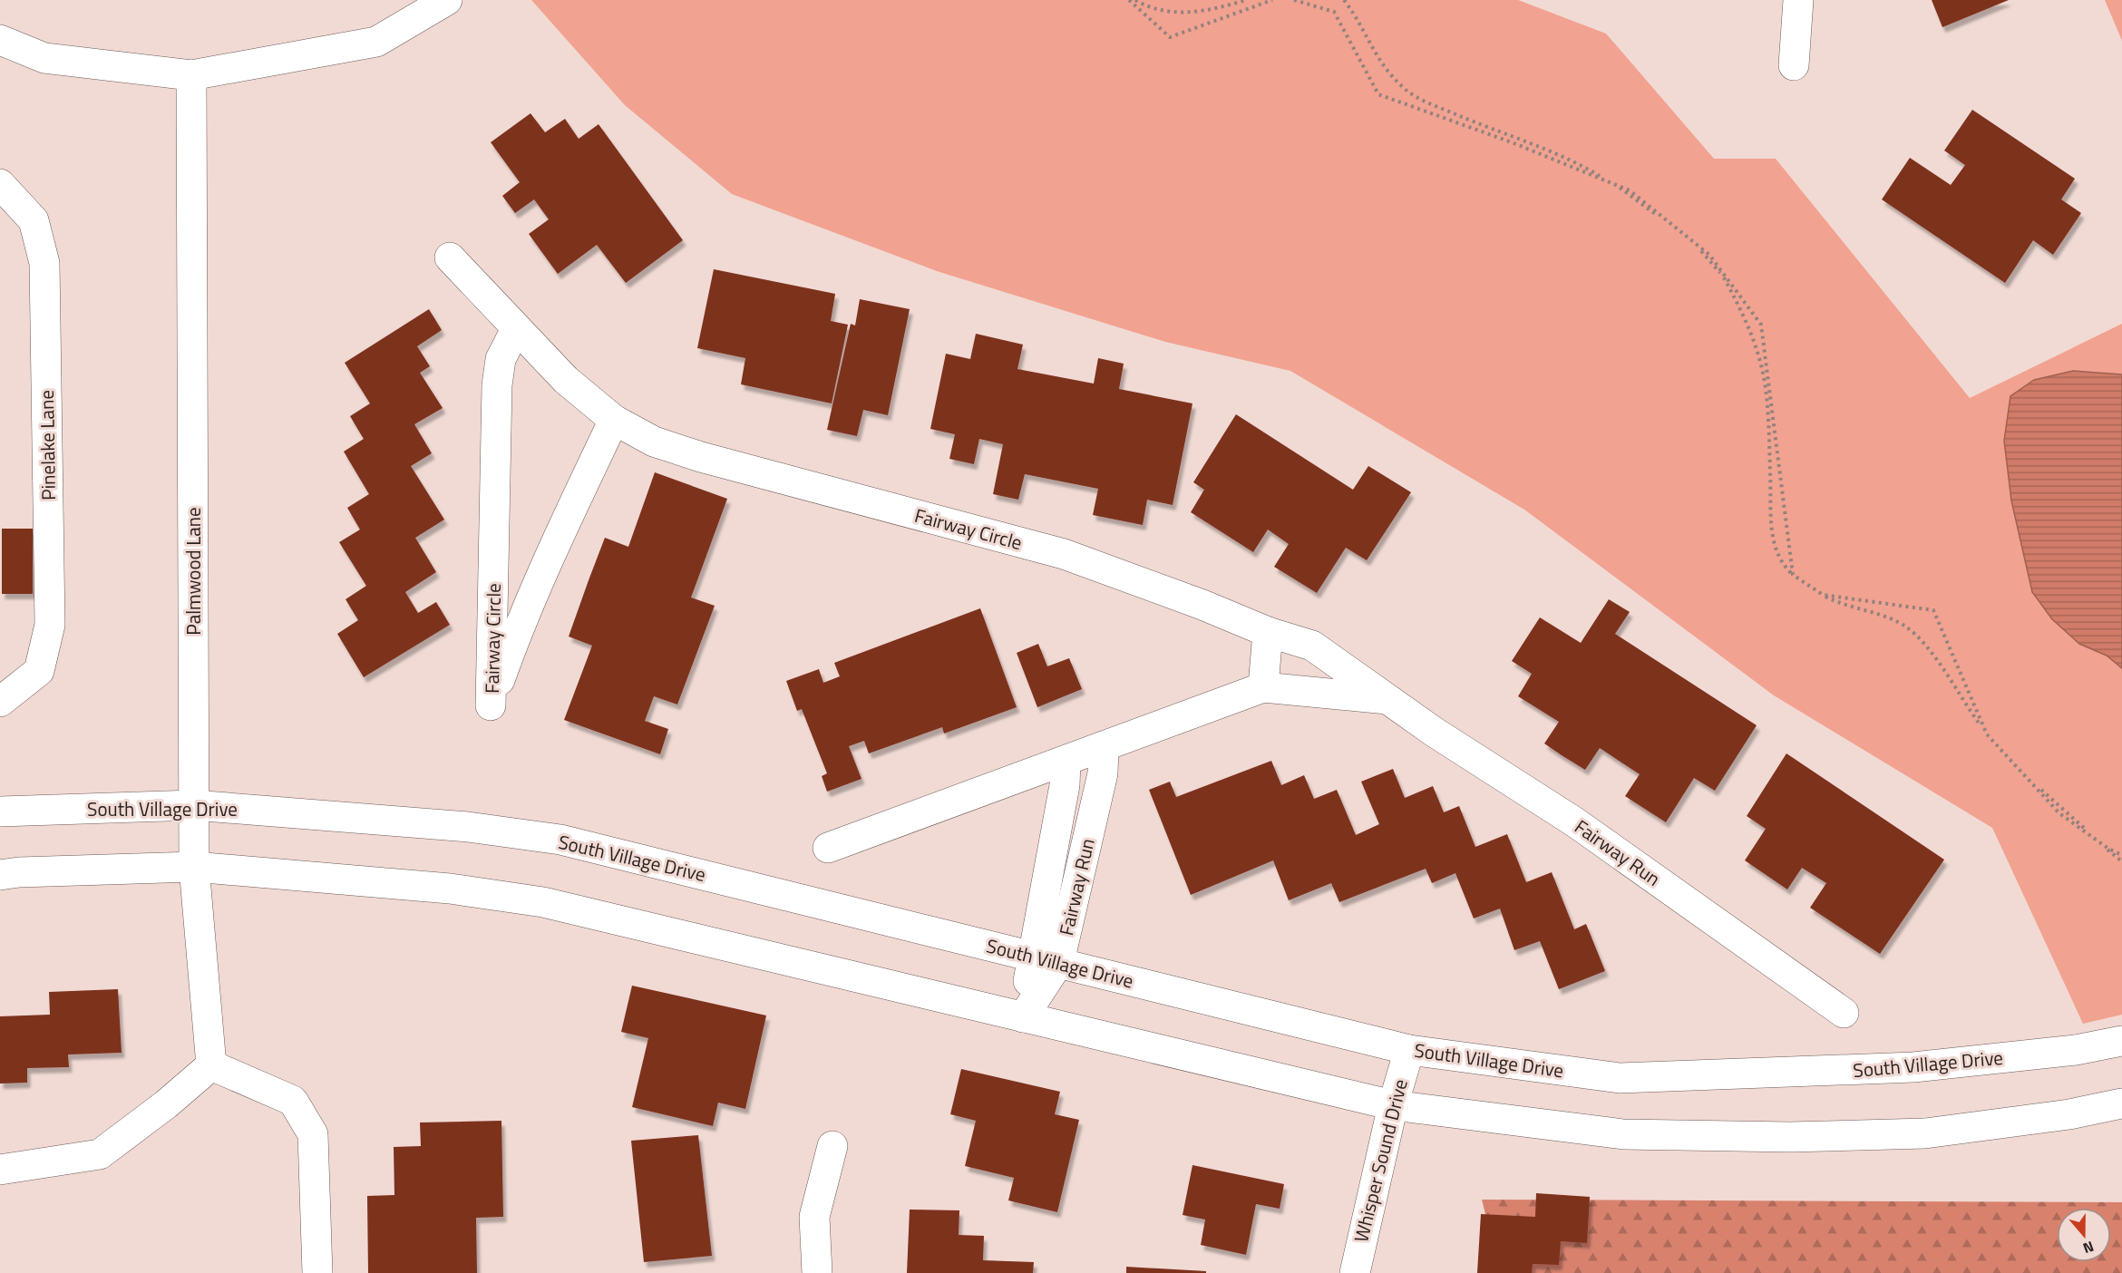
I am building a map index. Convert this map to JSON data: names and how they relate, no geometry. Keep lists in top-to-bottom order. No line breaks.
{"streets":{"street":["Pinelake Lane","Fairway Circle","Palmwood Lane","South Village Drive","Fairway Run","Whisper Sound Drive"]},"crossings":[["Fairway Circle","Fairway Run"],["Palmwood Lane","South Village Drive"],["South Village Drive","Fairway Run"],["South Village Drive","Whisper Sound Drive"]],"north":"bottom"}
